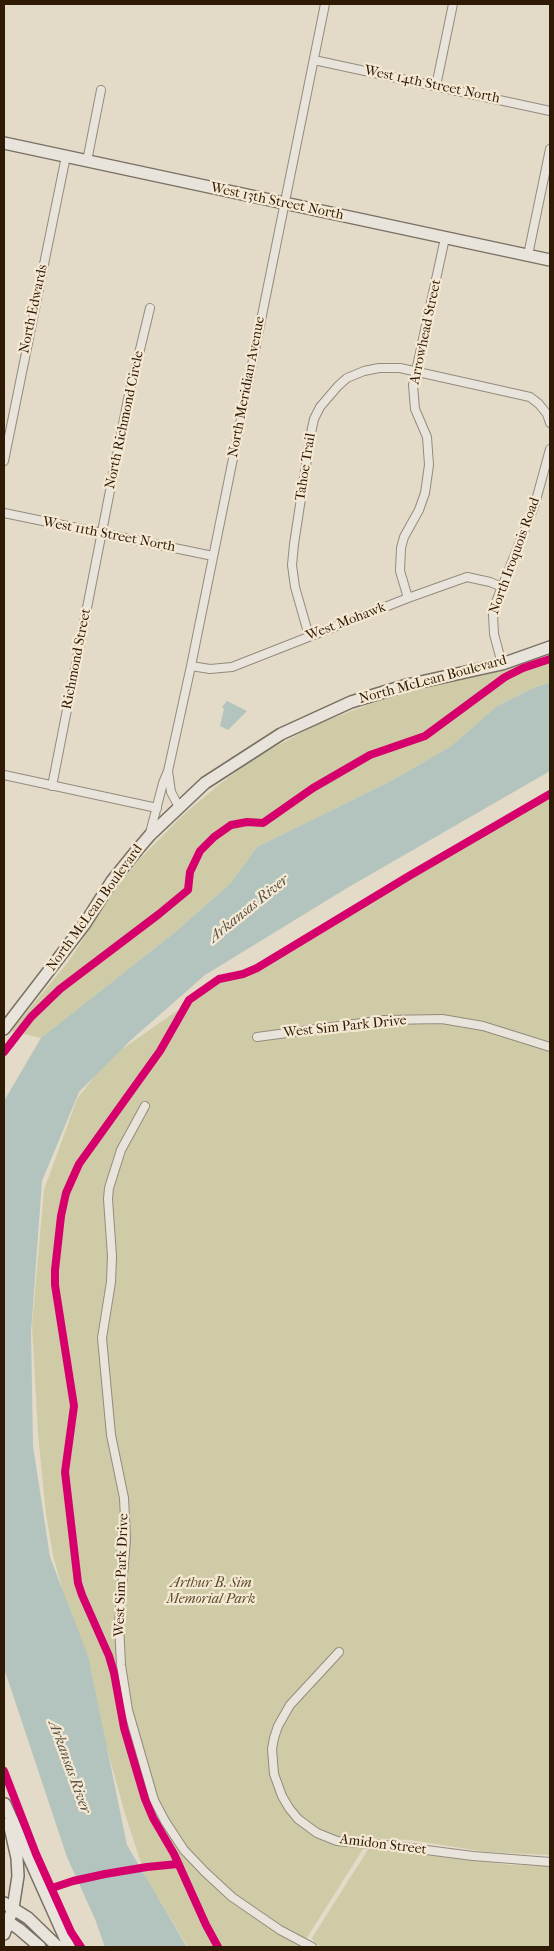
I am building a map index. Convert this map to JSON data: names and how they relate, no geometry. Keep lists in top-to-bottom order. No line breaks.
{"streets":{"main road":["West 13th Street North","North McLean Boulevard"],"street":["West 14th Street North","North Edwards","Arrowhead Street","North Meridian Avenue","North Richmond Circle","Tahoe Trail","West 11th Street North","North Iroquois Road","West Mohawk","Richmond Street","West Sim Park Drive","Amidon Street"]},"crossings":[["West 14th Street North","North Meridian Avenue"],["West 13th Street North","North Edwards"],["West 13th Street North","Arrowhead Street"],["West 13th Street North","North Meridian Avenue"],["Arrowhead Street","Tahoe Trail"],["Arrowhead Street","West Mohawk"],["North Meridian Avenue","West 11th Street North"],["North Meridian Avenue","West Mohawk"],["North Meridian Avenue","North McLean Boulevard"],["North Richmond Circle","West 11th Street North"],["North Richmond Circle","Richmond Street"],["Tahoe Trail","West Mohawk"],["West 11th Street North","Richmond Street"],["North Iroquois Road","West Mohawk"],["North Iroquois Road","North McLean Boulevard"]],"water":["Arkansas River"],"parks":["Arthur B. Sim Memorial Park"]}
